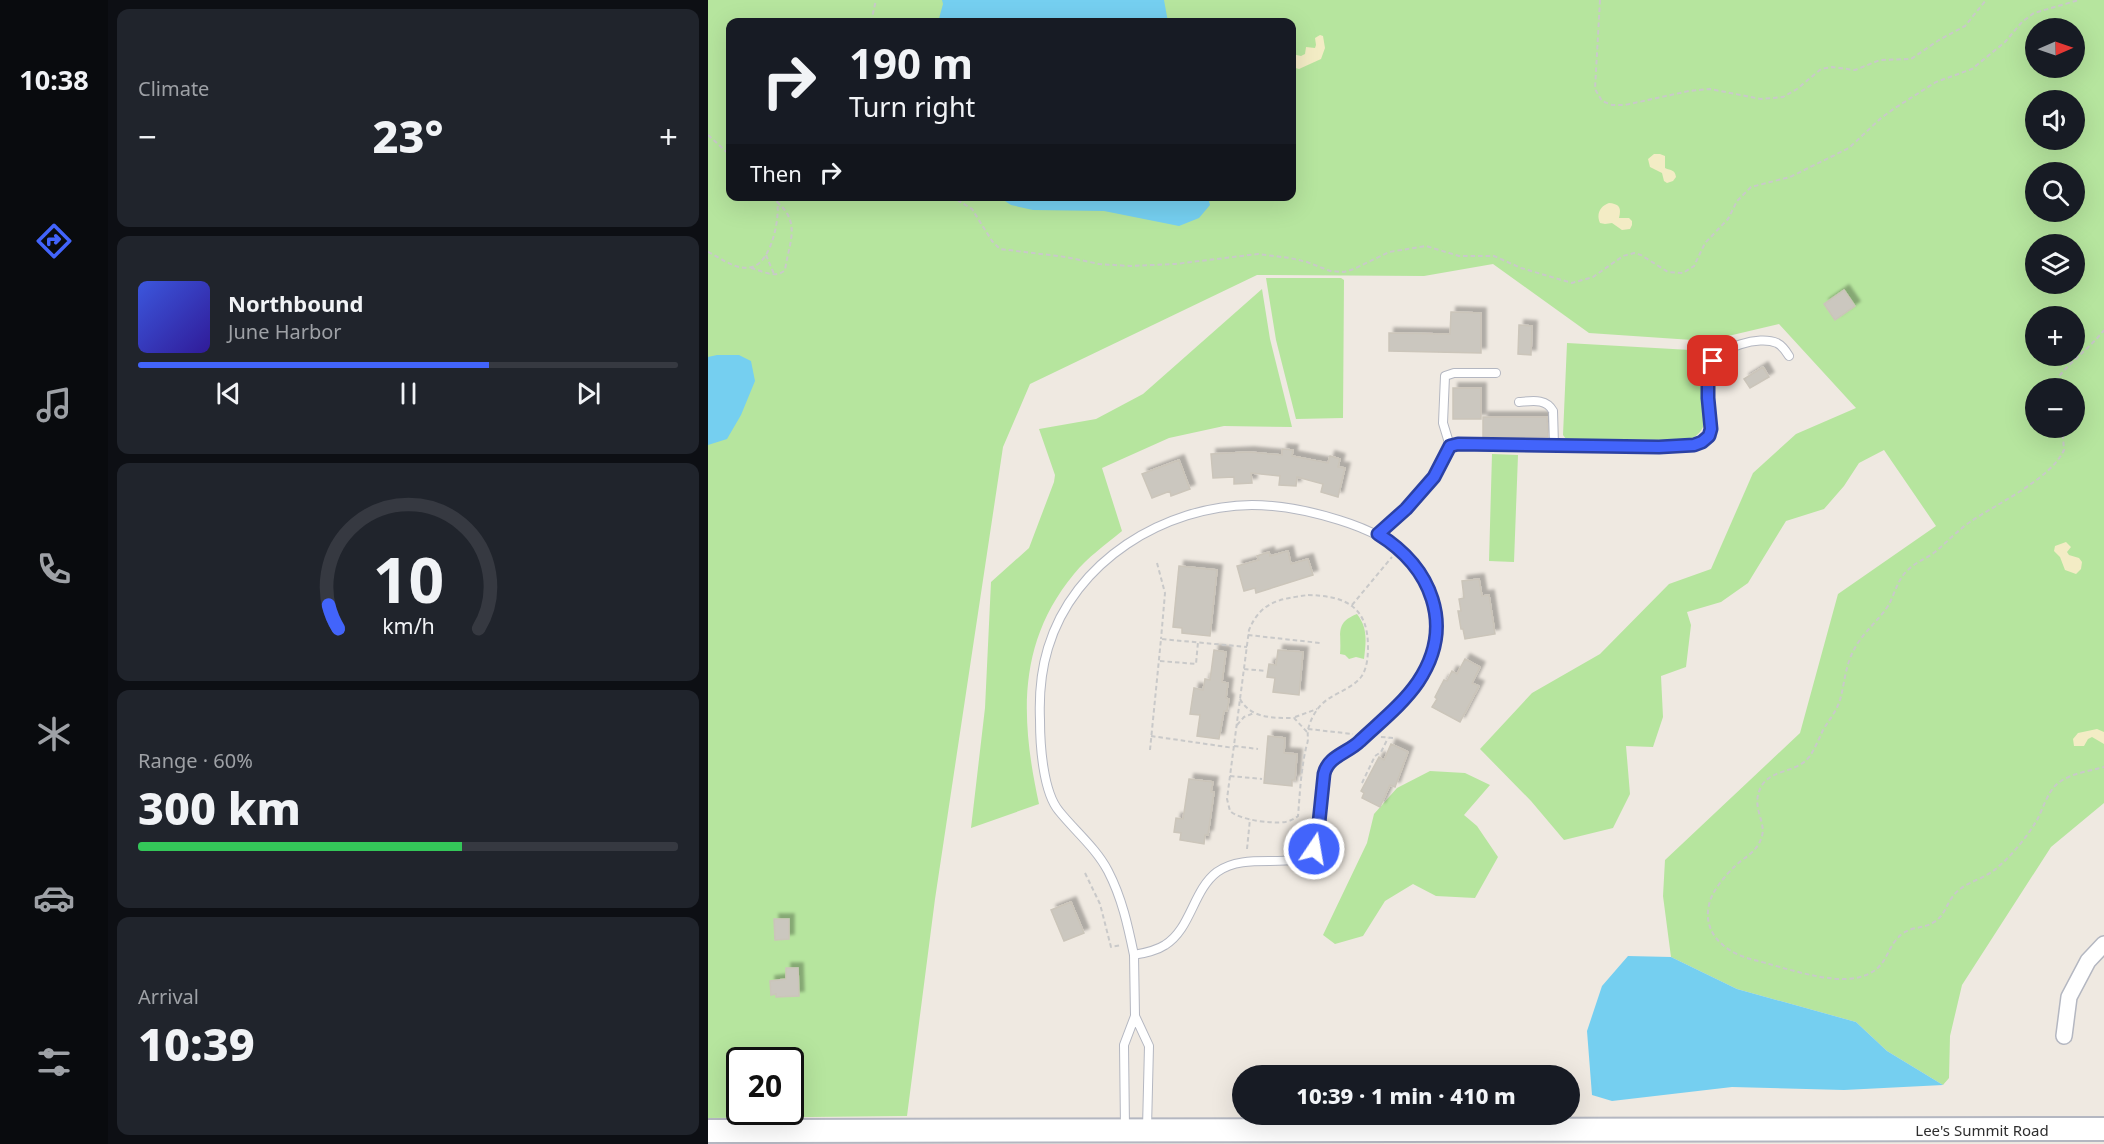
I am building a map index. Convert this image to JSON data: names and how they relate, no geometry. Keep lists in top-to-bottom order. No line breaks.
{"streets":{"main road":["Lee's Summit Road"]},"north":"right","page":{"tabs":"10:38","tile":["Climate",["Range · 60%","300 km"],["Arrival","10:39"]],"map_buttons":["+","−"],"turn":["190 m","Turn right"],"heat":["−","23°","+"],"then":"Then","song":["Northbound","June Harbor"],"limit":"20","trip":"10:39 · 1 min · 410 m","gauge":["10","km/h"]}}
